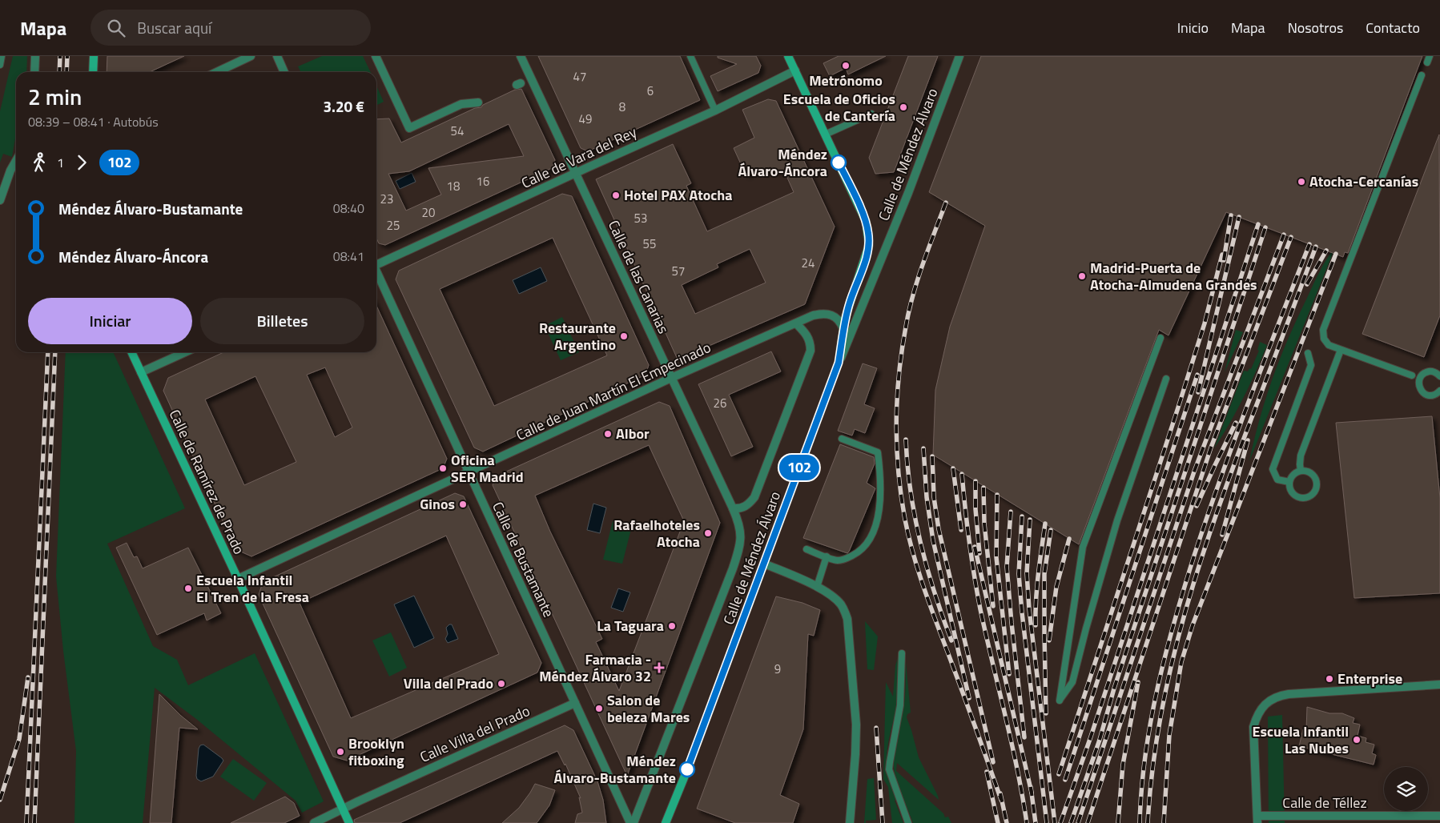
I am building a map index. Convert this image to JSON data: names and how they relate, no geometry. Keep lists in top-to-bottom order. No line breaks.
{"streets":{"main road":["Calle de Méndez Álvaro","Calle de Ramírez de Prado"],"street":["Calle de Vara del Rey","Calle de las Canarias","Calle de Juan Martín El Empecinado","Calle de Bustamante","Calle Villa del Prado","Calle de Téllez"]},"crossings":[["Calle de Méndez Álvaro","Calle de las Canarias"],["Calle de Méndez Álvaro","Calle de Juan Martín El Empecinado"],["Calle de Vara del Rey","Calle de las Canarias"],["Calle de las Canarias","Calle de Juan Martín El Empecinado"],["Calle de Juan Martín El Empecinado","Calle de Ramírez de Prado"],["Calle de Juan Martín El Empecinado","Calle de Bustamante"],["Calle de Ramírez de Prado","Calle Villa del Prado"],["Calle de Bustamante","Calle Villa del Prado"]],"places":{"other":["Metrónomo","Escuela de Oficios de Cantería","Méndez Álvaro-Áncora","Atocha-Cercanías","Hotel PAX Atocha","Madrid-Puerta de Atocha-Almudena Grandes","Restaurante Argentino","Albor","Oficina SER Madrid","Ginos","Rafaelhoteles Atocha","Escuela Infantil El Tren de la Fresa","La Taguara","Enterprise","Villa del Prado","Salon de beleza Mares","Escuela Infantil Las Nubes","Brooklyn fitboxing","Méndez Álvaro-Bustamante"],"health":["Farmacia - Méndez Álvaro 32"]},"lines":["bus line 102"],"house_numbers":["47","6","8","49","54","16","18","23","20","53","25","55","24","57","26","9"],"page":{"header":"Mapa","search":"Buscar aquí","nav":["Inicio","Mapa","Nosotros","Contacto"],"on_map":"102","heading":["2 min","08:39 – 08:41 · Autobús","3.20 €"],"legs":["1","102"],"list":[{"name":"Méndez Álvaro-Bustamante","value":"08:40"},{"name":"Méndez Álvaro-Áncora","value":"08:41"}],"buttons":["Iniciar","Billetes"]}}
